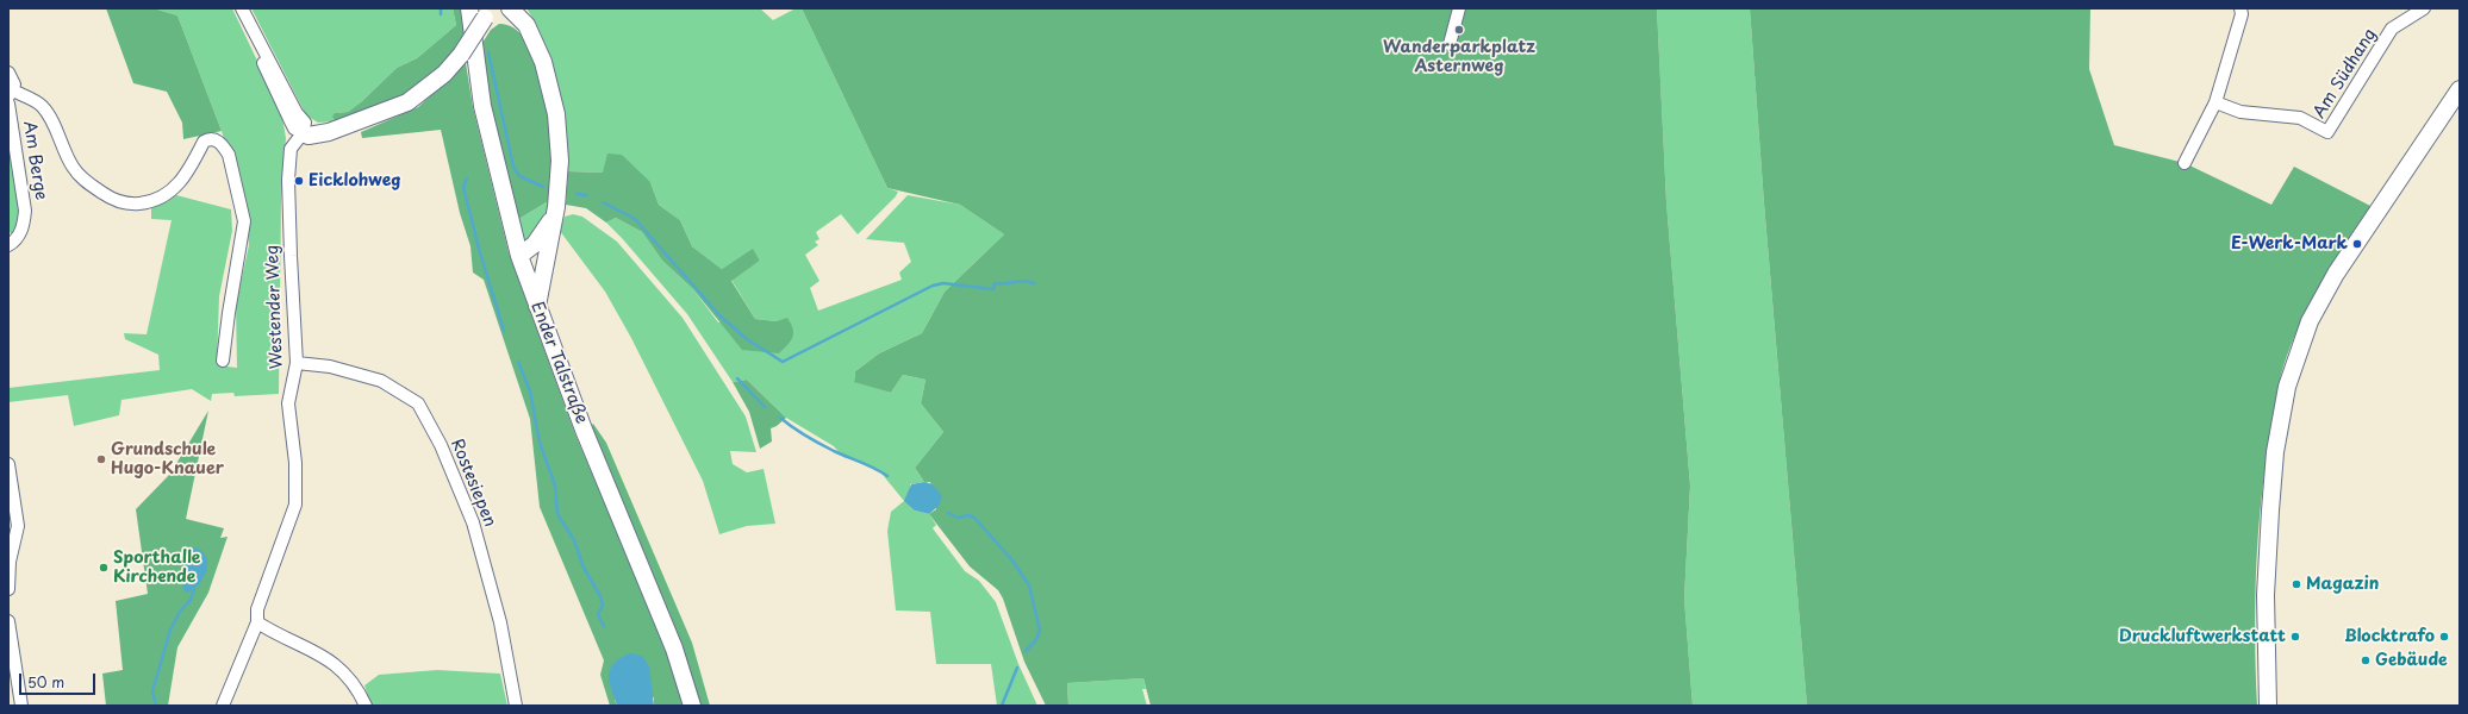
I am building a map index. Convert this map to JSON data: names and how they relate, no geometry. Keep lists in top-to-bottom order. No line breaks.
{"streets":{"main road":["Ender Talstraße"],"street":["Am Südhang","Am Berge","Westender Weg","Rostesiepen"]},"crossings":[["Westender Weg","Rostesiepen"]],"places":["Wanderparkplatz Asternweg","Eicklohweg","E-Werk-Mark","Grundschule Hugo-Knauer","Sporthalle Kirchende","Magazin","Druckluftwerkstatt","Blocktrafo","Gebäude"],"scale_bar":"50 m"}
